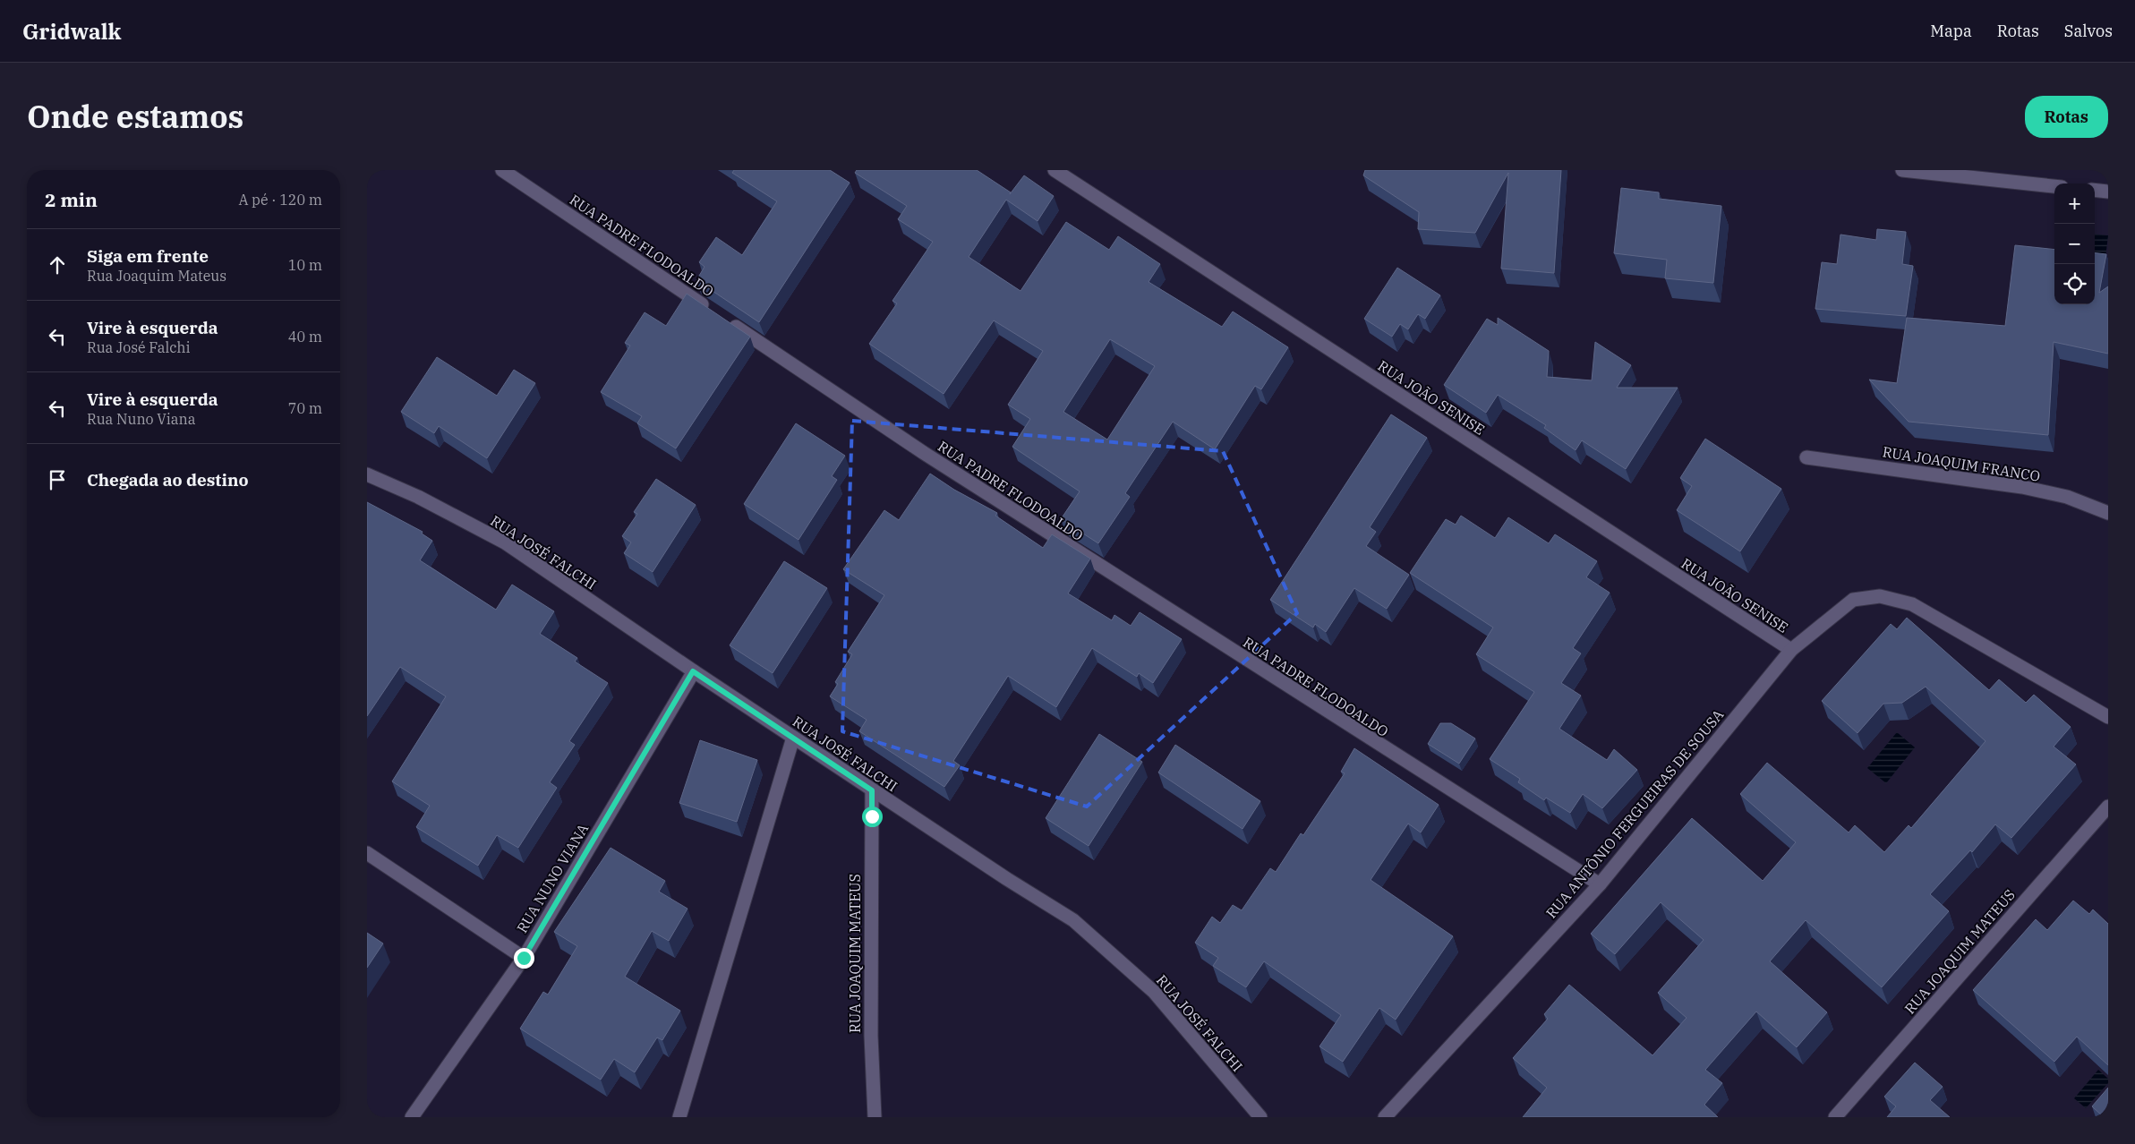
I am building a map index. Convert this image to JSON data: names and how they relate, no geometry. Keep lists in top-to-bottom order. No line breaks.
{"streets":{"street":["RUA PADRE FLODOALDO","RUA JOÃO SENISE","RUA JOAQUIM FRANCO","RUA JOSÉ FALCHI","RUA ANTÔNIO FERGUEIRAS DE SOUSA","RUA NUNO VIANA","RUA JOAQUIM MATEUS"]},"crossings":[["RUA PADRE FLODOALDO","RUA ANTÔNIO FERGUEIRAS DE SOUSA"],["RUA JOÃO SENISE","RUA ANTÔNIO FERGUEIRAS DE SOUSA"],["RUA JOSÉ FALCHI","RUA NUNO VIANA"],["RUA JOSÉ FALCHI","RUA JOAQUIM MATEUS"]],"page":{"header":"Gridwalk","nav":["Mapa","Rotas","Salvos"],"title":"Onde estamos","buttons":"Rotas","heading":["2 min","A pé · 120 m"],"map_buttons":["+","−"],"list":[["Siga em frente","Rua Joaquim Mateus","10 m"],["Vire à esquerda","Rua José Falchi","40 m"],["Vire à esquerda","Rua Nuno Viana","70 m"],"Chegada ao destino"]}}
